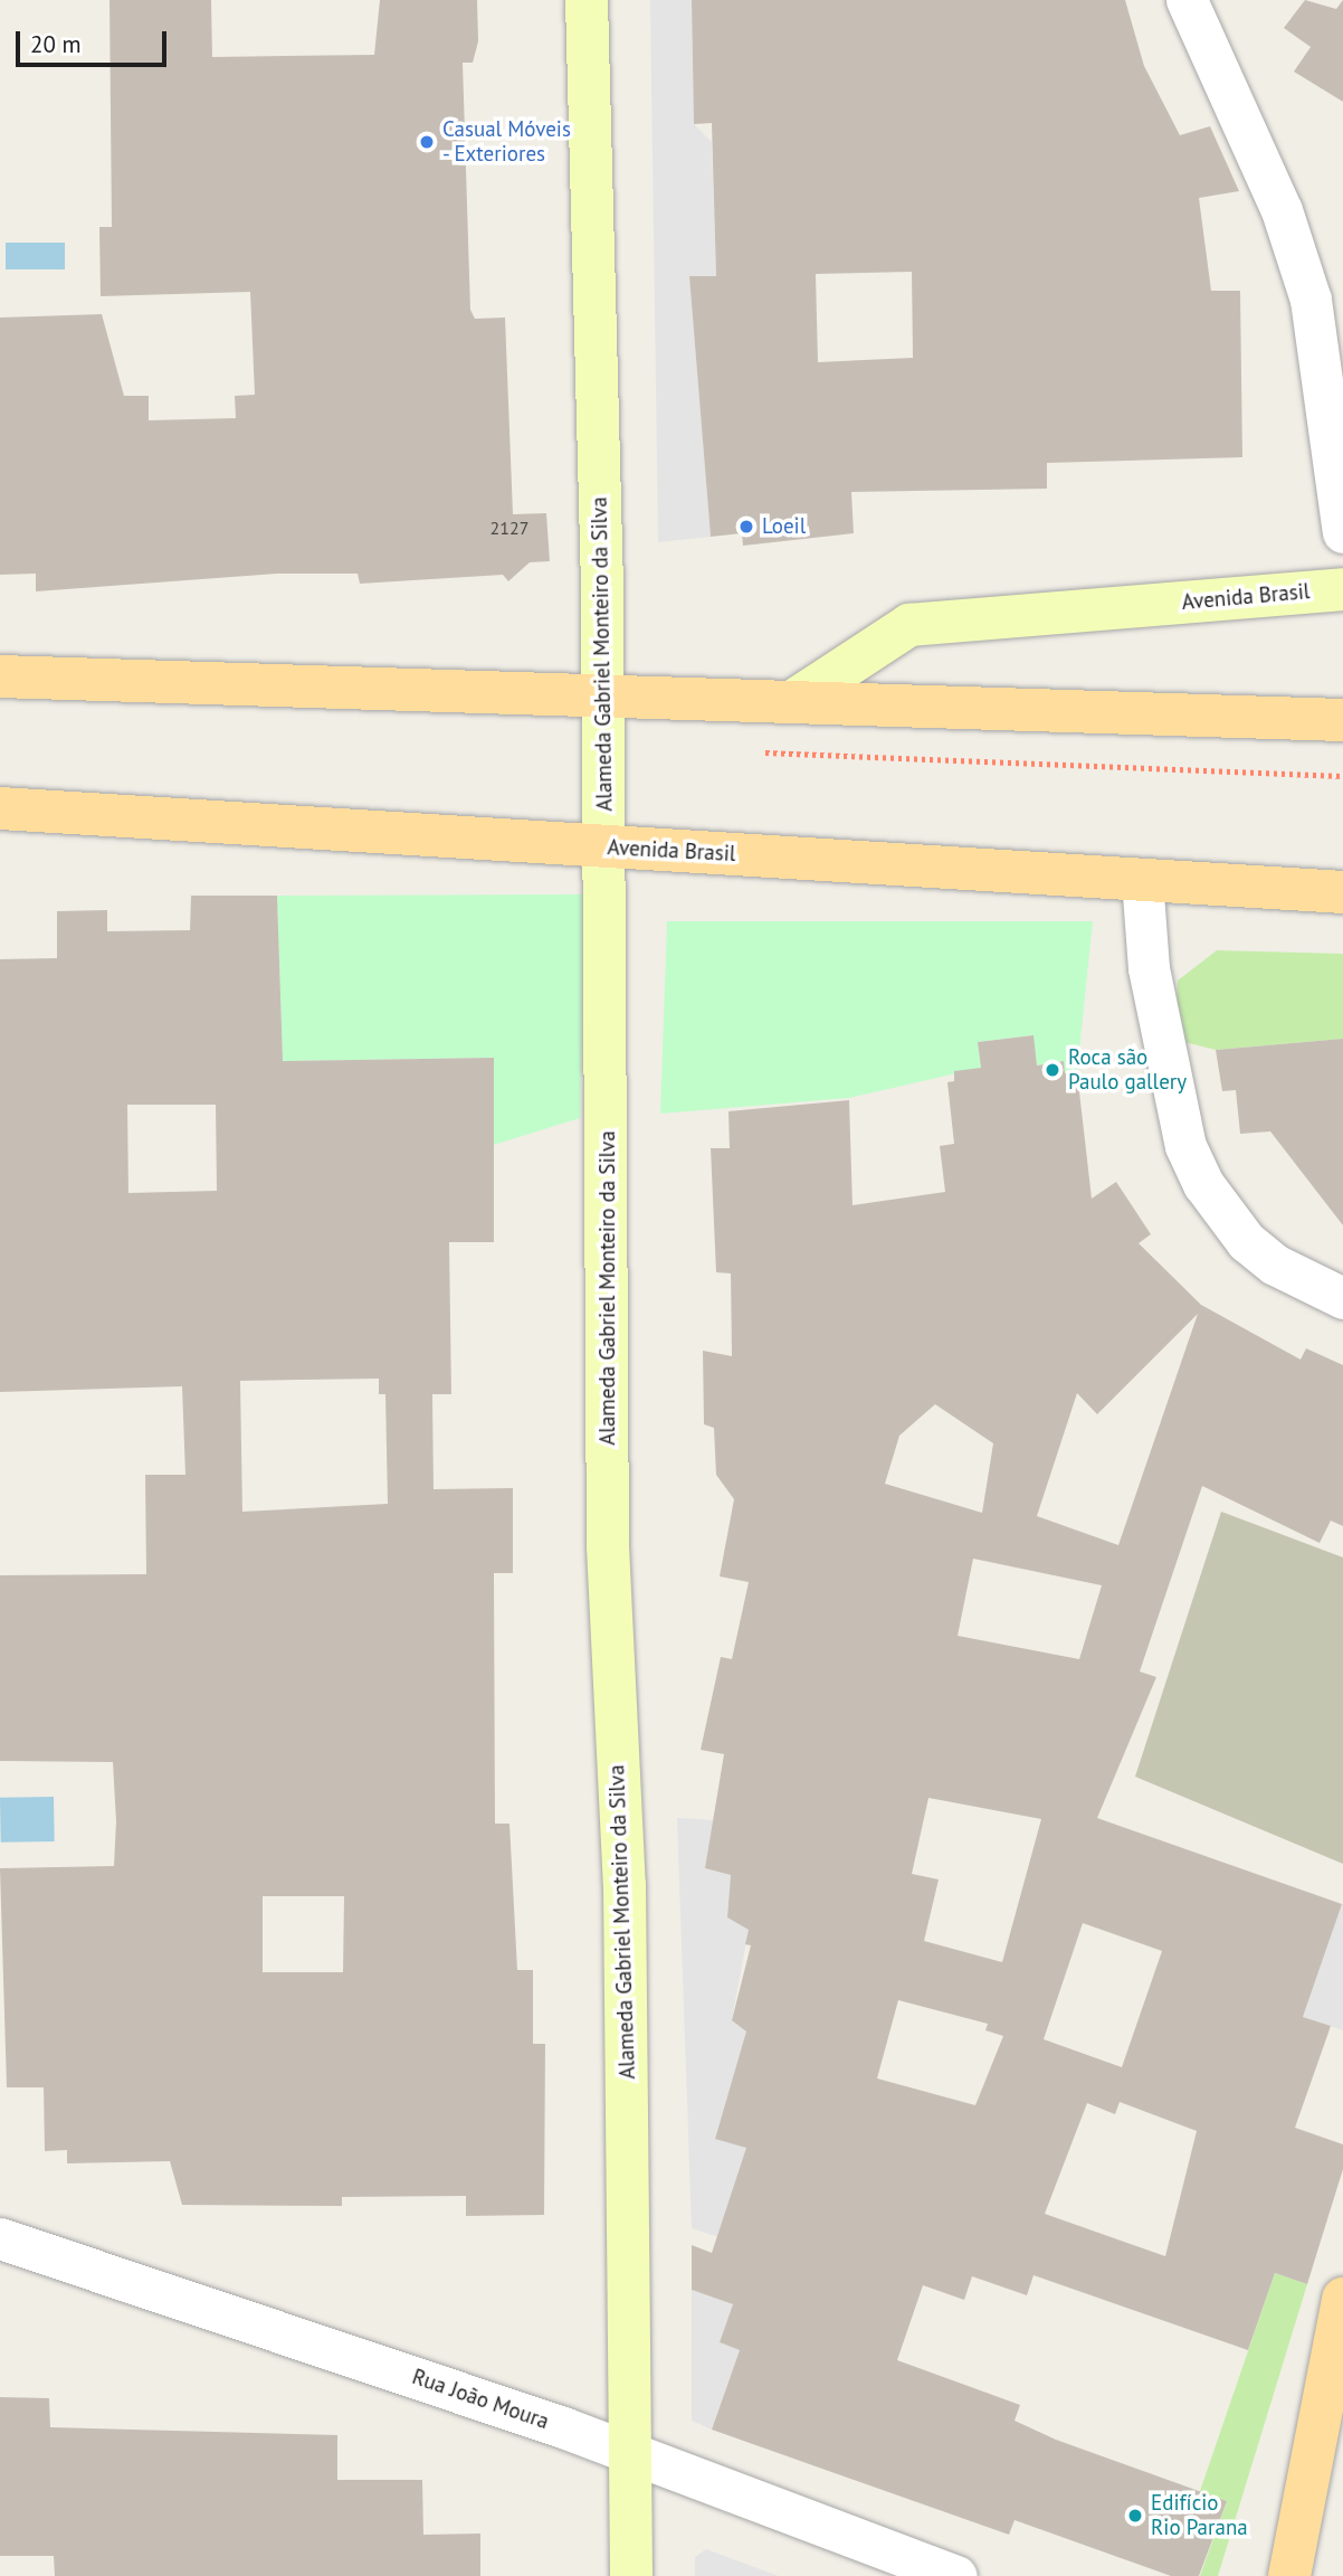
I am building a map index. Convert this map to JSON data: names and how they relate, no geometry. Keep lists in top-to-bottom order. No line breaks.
{"streets":{"main road":["Avenida Brasil"],"street":["Alameda Gabriel Monteiro da Silva","Rua João Moura"]},"crossings":[["Avenida Brasil","Alameda Gabriel Monteiro da Silva"],["Alameda Gabriel Monteiro da Silva","Rua João Moura"]],"places":["Casual Móveis - Exteriores","Loeil","Roca são Paulo gallery","Edifício Rio Parana"],"house_numbers":["2127"],"scale_bar":"20 m"}
